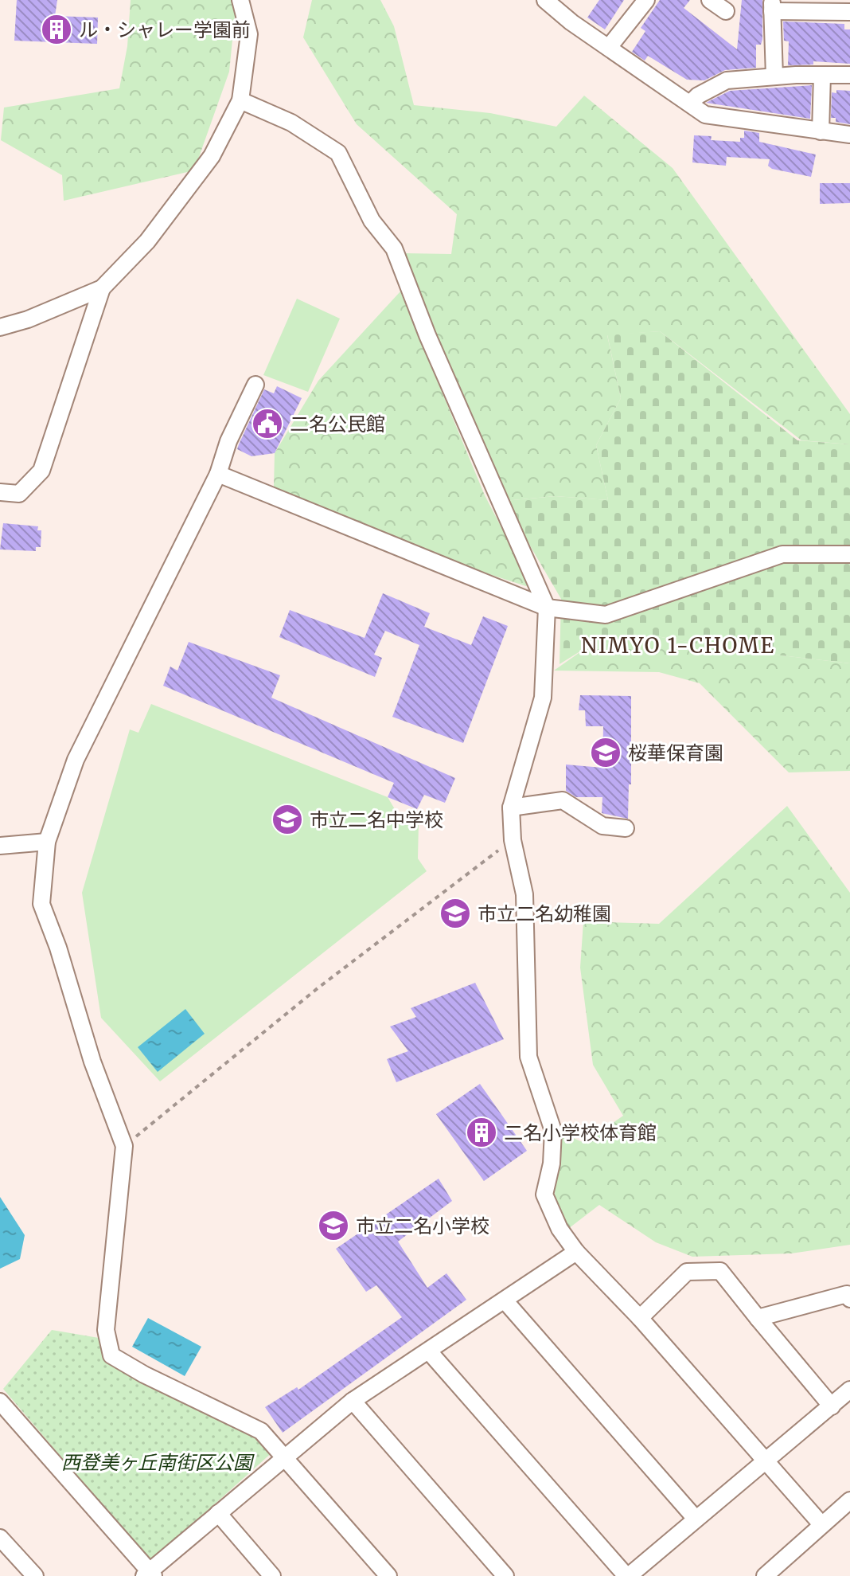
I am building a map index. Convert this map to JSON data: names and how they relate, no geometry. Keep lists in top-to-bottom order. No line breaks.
{"districts":["NIMYO 1-CHOME"],"parks":["西登美ヶ丘南街区公園"],"places":{"building":["ル・シャレー学園前","二名小学校体育館"],"public building":["二名公民館"],"school or university":["桜華保育園","市立二名中学校","市立二名幼稚園","市立二名小学校"]}}
